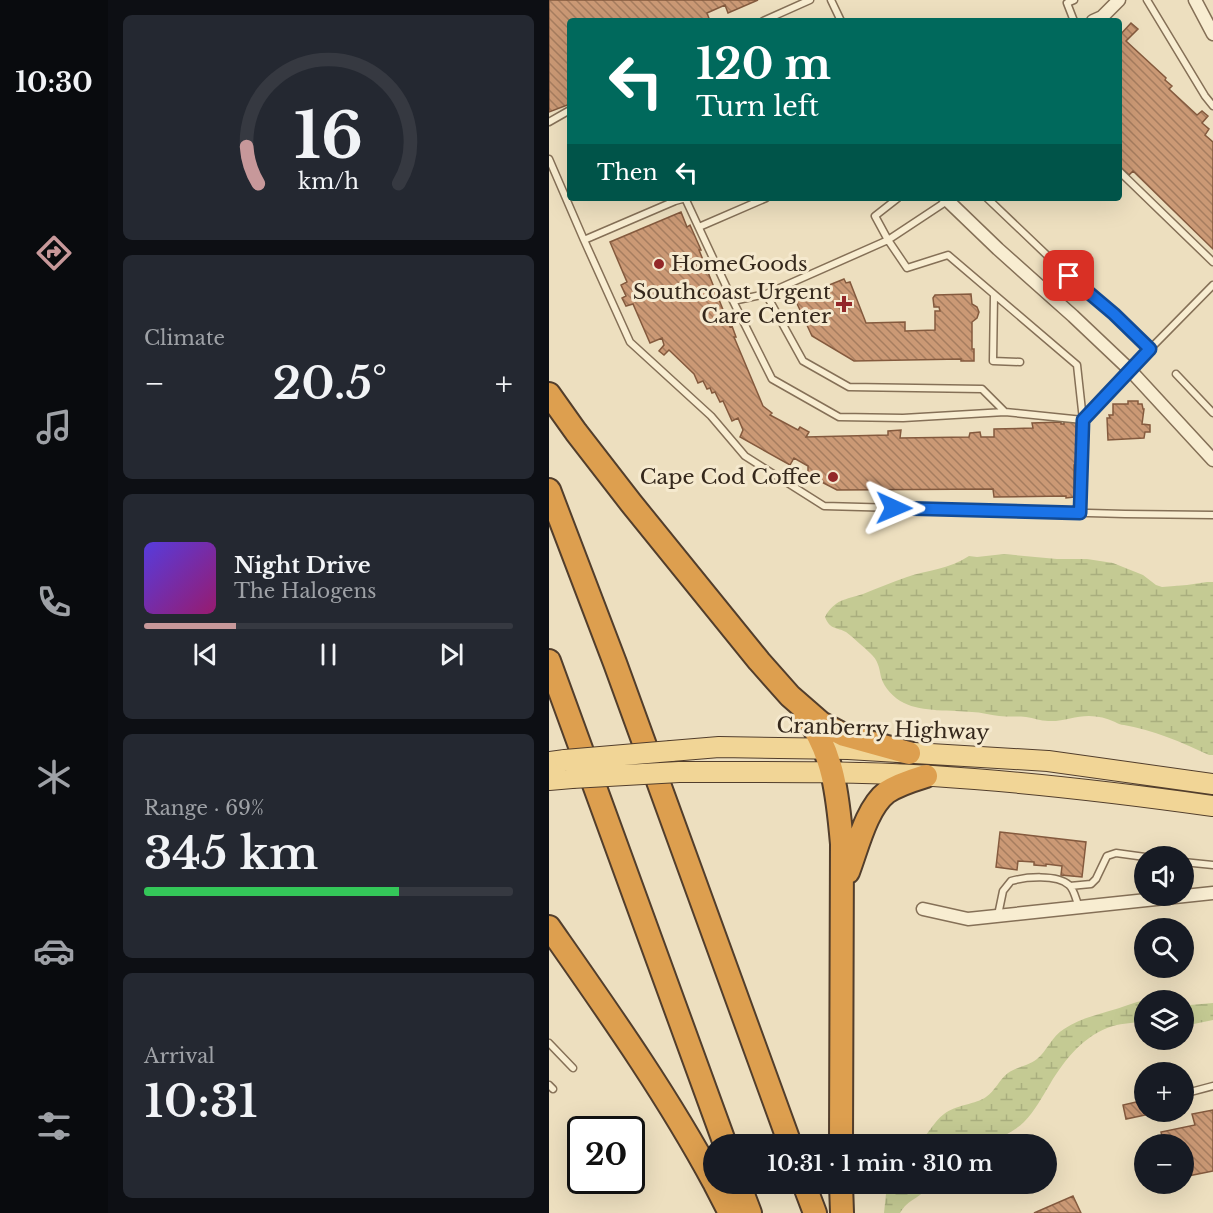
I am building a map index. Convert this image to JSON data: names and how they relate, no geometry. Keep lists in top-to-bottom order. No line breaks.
{"streets":{"main road":["Cranberry Highway"]},"places":{"other":["HomeGoods","Cape Cod Coffee"],"health":["Southcoast Urgent Care Center"]},"page":{"tabs":"10:30","turn":["120 m","Turn left"],"then":"Then","tile":["Climate",["Range · 69%","345 km"],["Arrival","10:31"]],"heat":["−","20.5°","+"],"song":["Night Drive","The Halogens"],"map_buttons":["+","−"],"limit":"20","trip":"10:31 · 1 min · 310 m","gauge":["16","km/h"]}}
